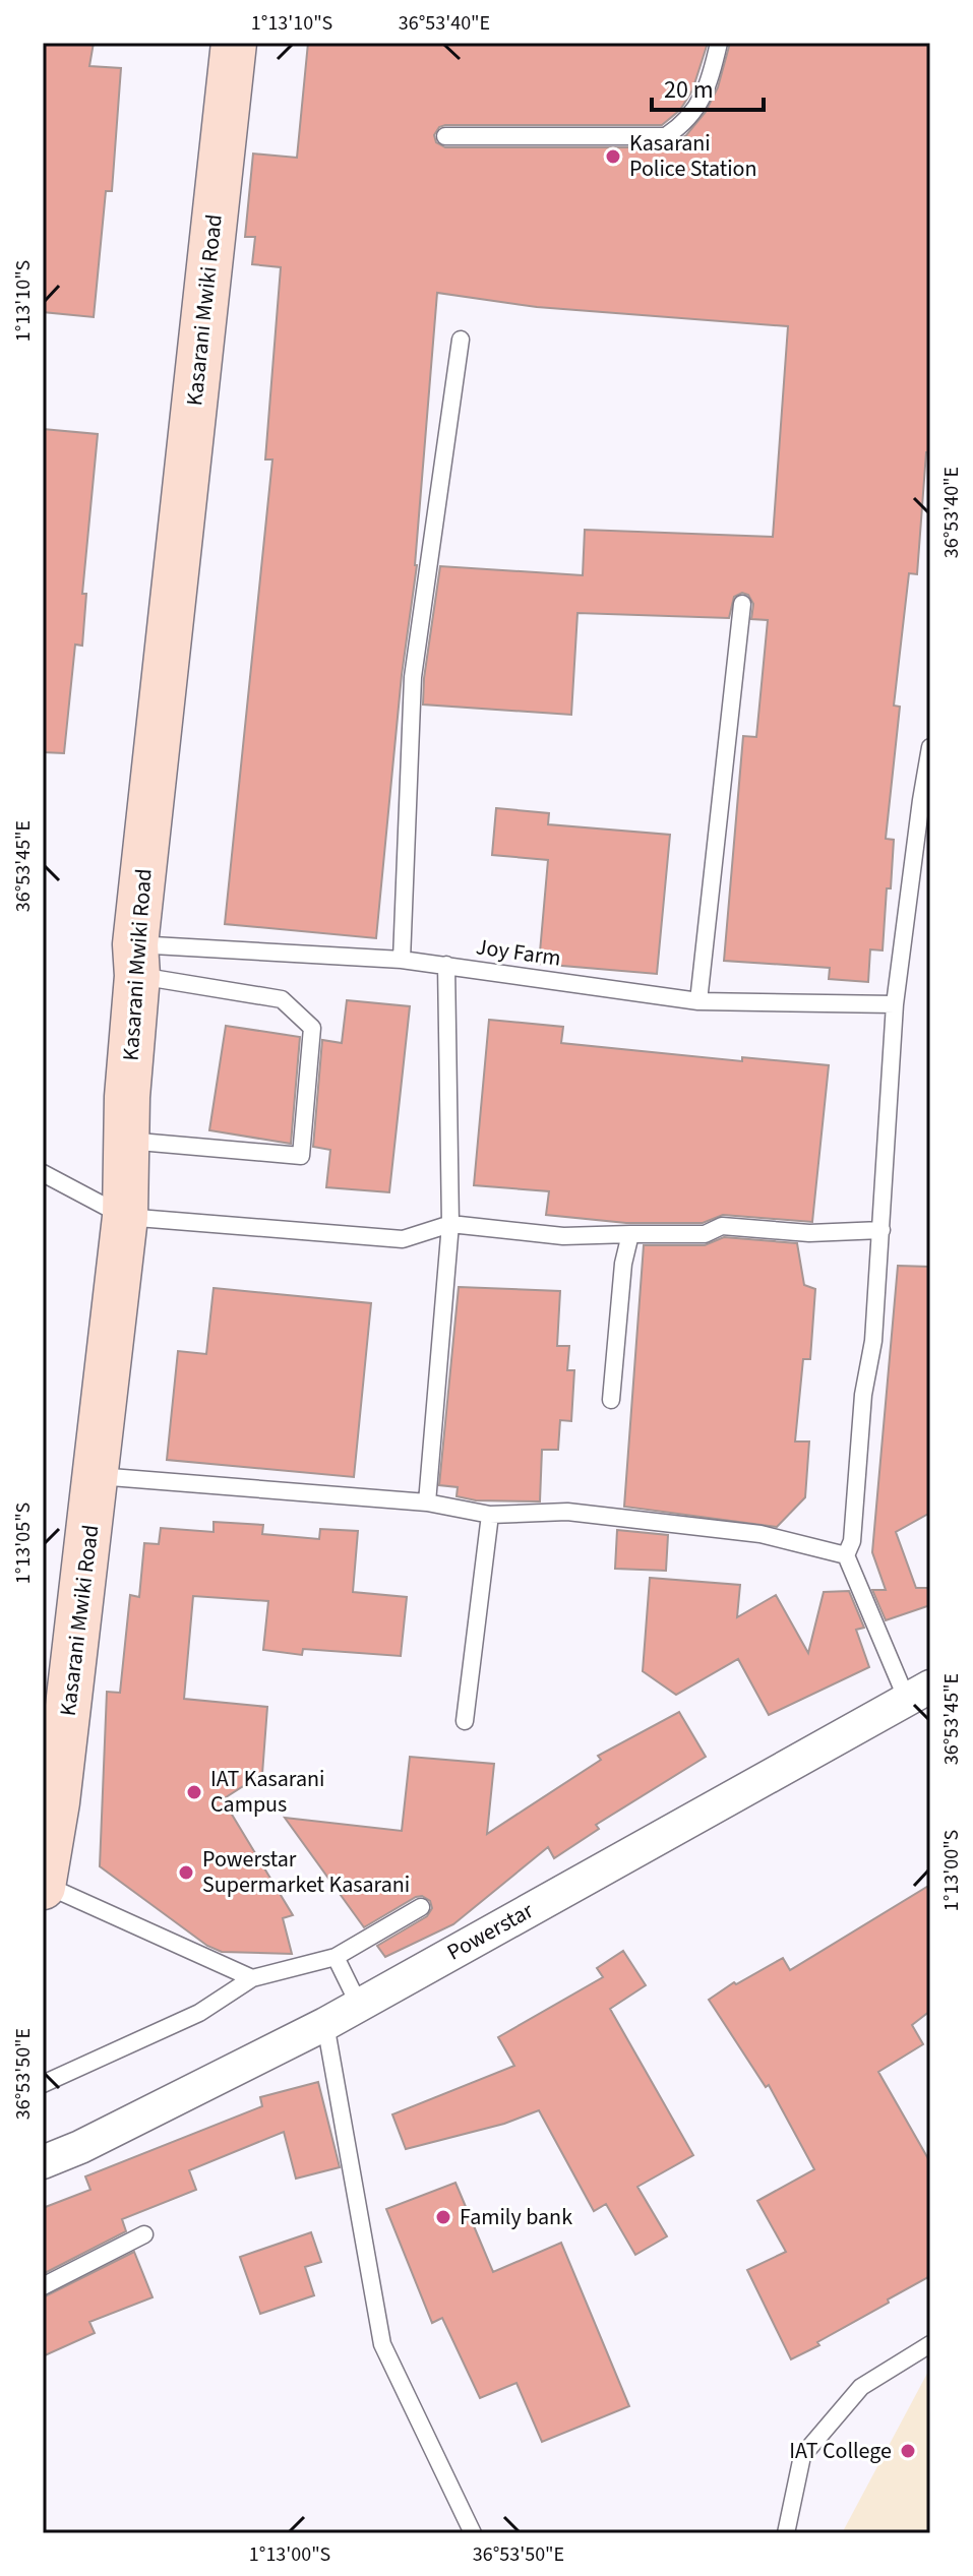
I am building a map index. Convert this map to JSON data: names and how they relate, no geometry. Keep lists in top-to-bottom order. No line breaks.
{"streets":{"main road":["Kasarani Mwiki Road"],"street":["Powerstar"],"lane":["Joy Farm"]},"crossings":[["Kasarani Mwiki Road","Joy Farm"]],"places":["Kasarani Police Station","IAT Kasarani Campus","Powerstar Supermarket Kasarani","Family bank","IAT College"],"scale_bar":"20 m","coordinates":["1°13'10\"S","36°53'40\"E","36°53'45\"E","1°13'05\"S","1°13'00\"S","36°53'50\"E"]}
